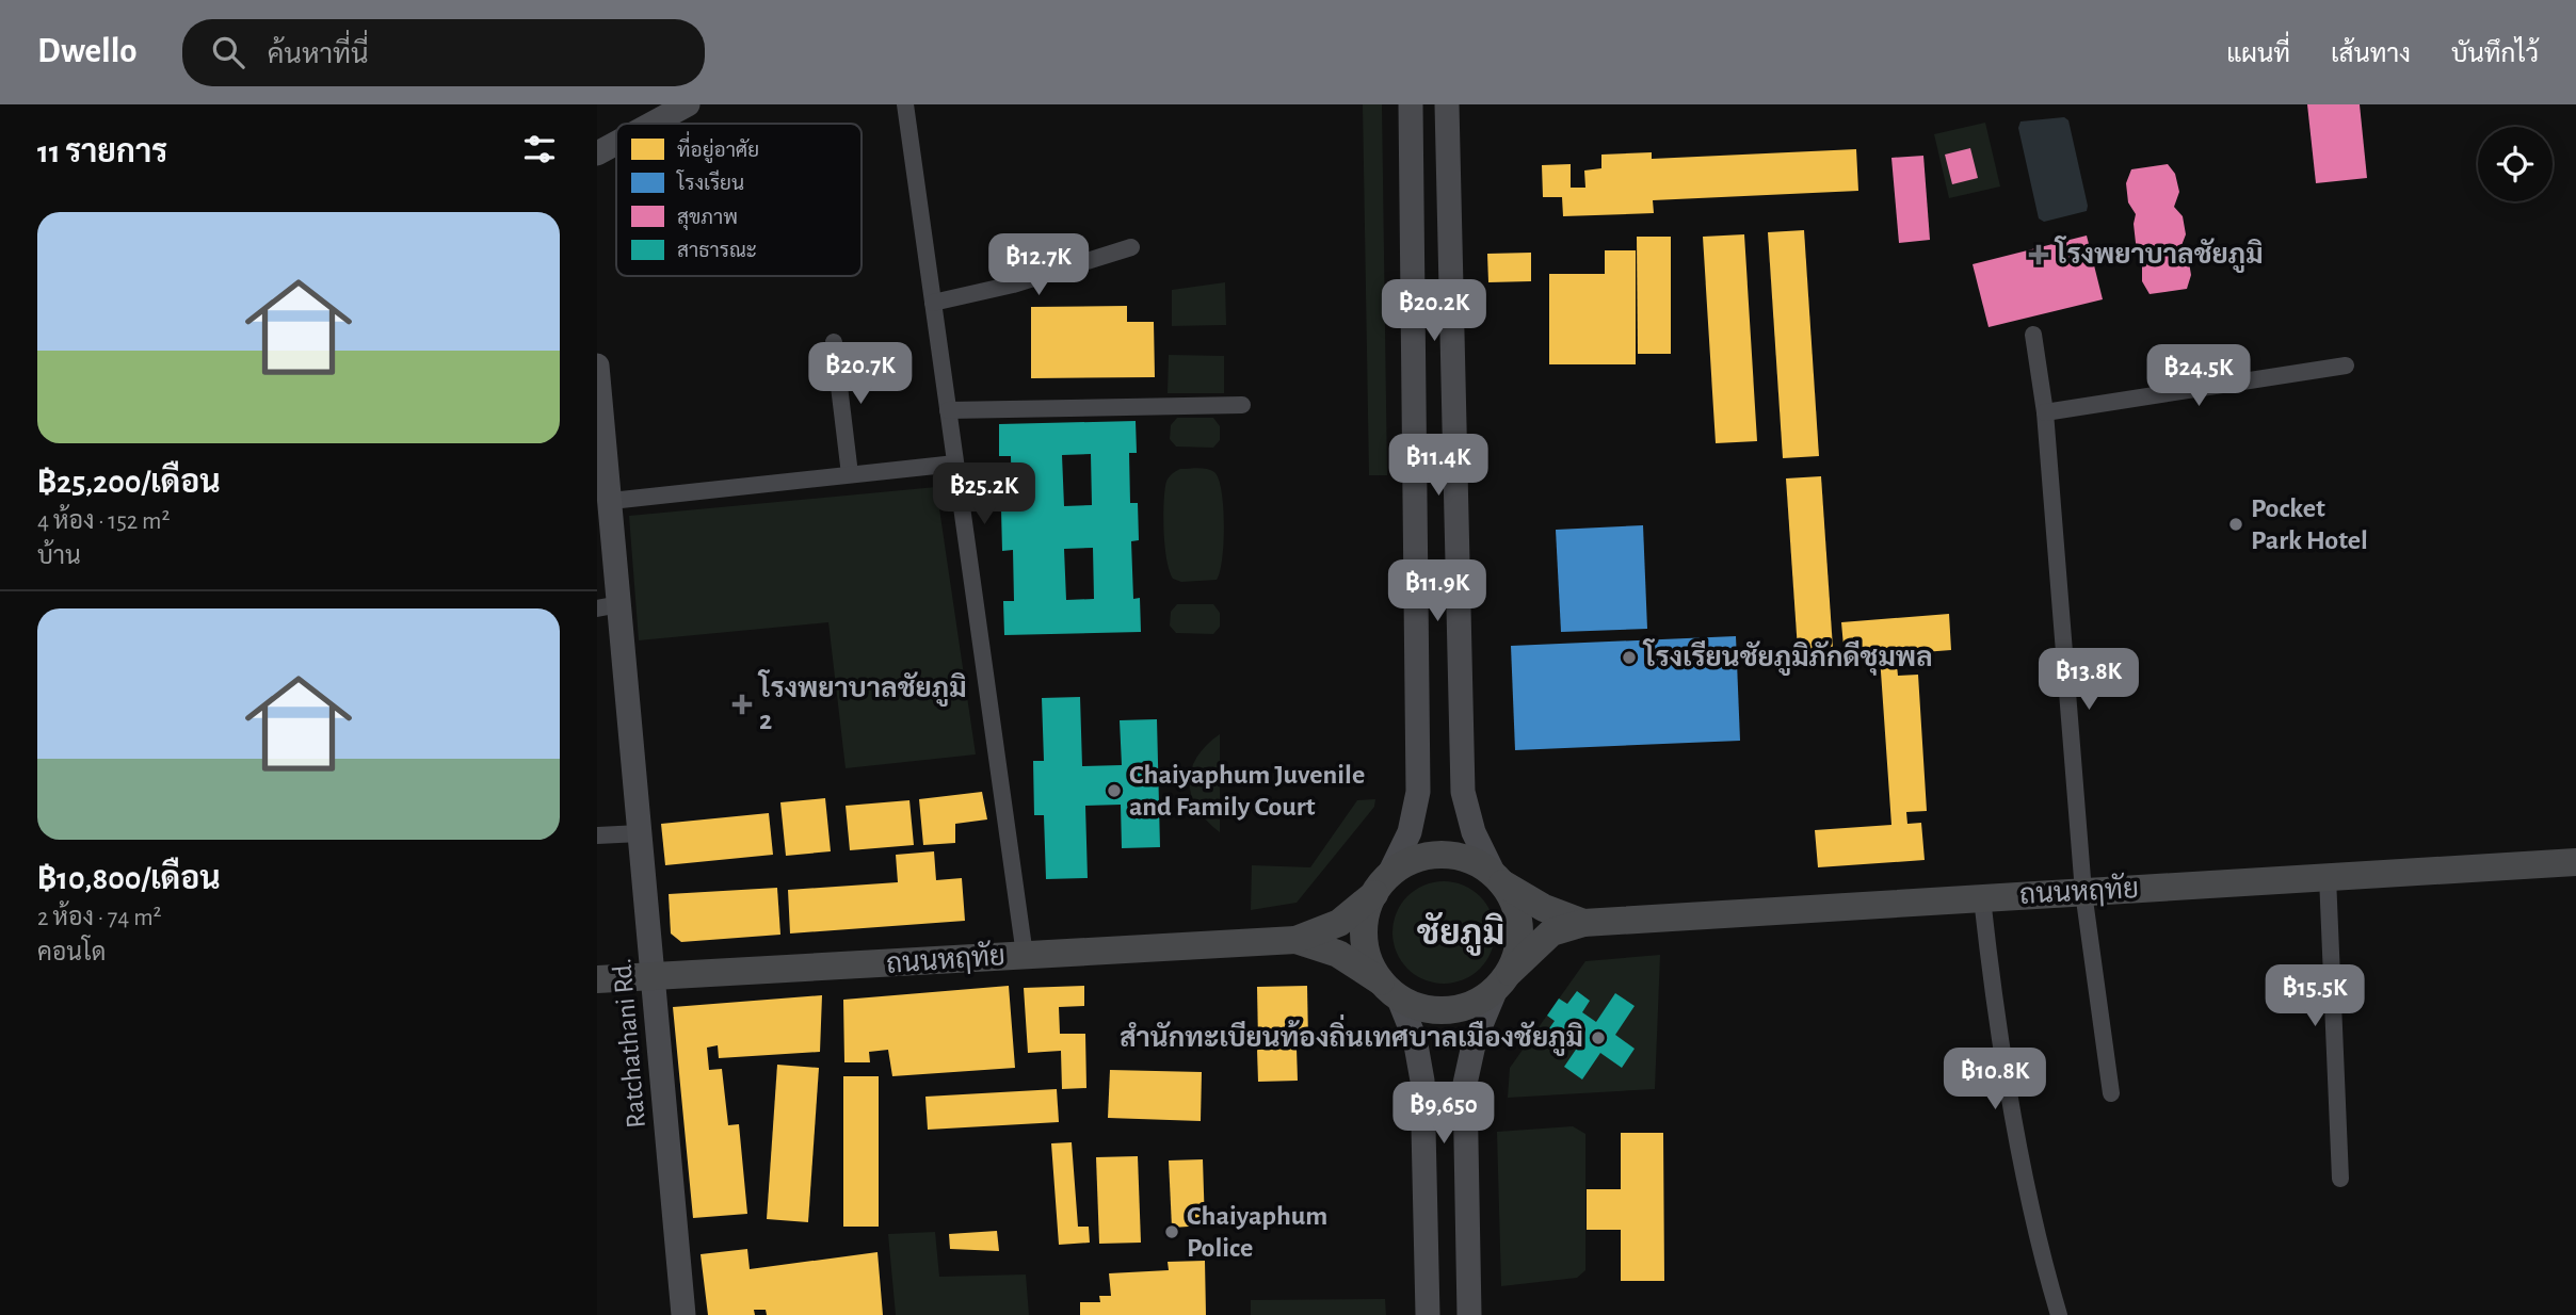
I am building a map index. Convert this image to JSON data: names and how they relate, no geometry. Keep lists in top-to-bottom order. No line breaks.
{"streets":{"main road":["ถนนหฤทัย"],"street":["Ratchathani Rd."]},"crossings":[["ถนนหฤทัย","Ratchathani Rd."]],"districts":["ชัยภูมิ"],"places":{"health":["โรงพยาบาลชัยภูมิ","โรงพยาบาลชัยภูมิ 2"],"other":["Pocket Park Hotel","โรงเรียนชัยภูมิภักดีชุมพล","Chaiyaphum Juvenile and Family Court","สำนักทะเบียนท้องถิ่นเทศบาลเมืองชัยภูมิ","Chaiyaphum Police"]},"legend":["ที่อยู่อาศัย","โรงเรียน","สุขภาพ","สาธารณะ"],"page":{"header":"Dwello","search":"ค้นหาที่นี่","nav":["แผนที่","เส้นทาง","บันทึกไว้"],"heading":"11 รายการ","list":[{"name":"฿25,200/เดือน","note":"4 ห้อง · 152 m² · บ้าน"},{"name":"฿10,800/เดือน","note":"2 ห้อง · 74 m² · คอนโด"}],"price":["฿12.7K","฿20.2K","฿20.7K","฿24.5K","฿11.4K","฿25.2K","฿11.9K","฿13.8K","฿15.5K","฿10.8K","฿9,650"]}}
